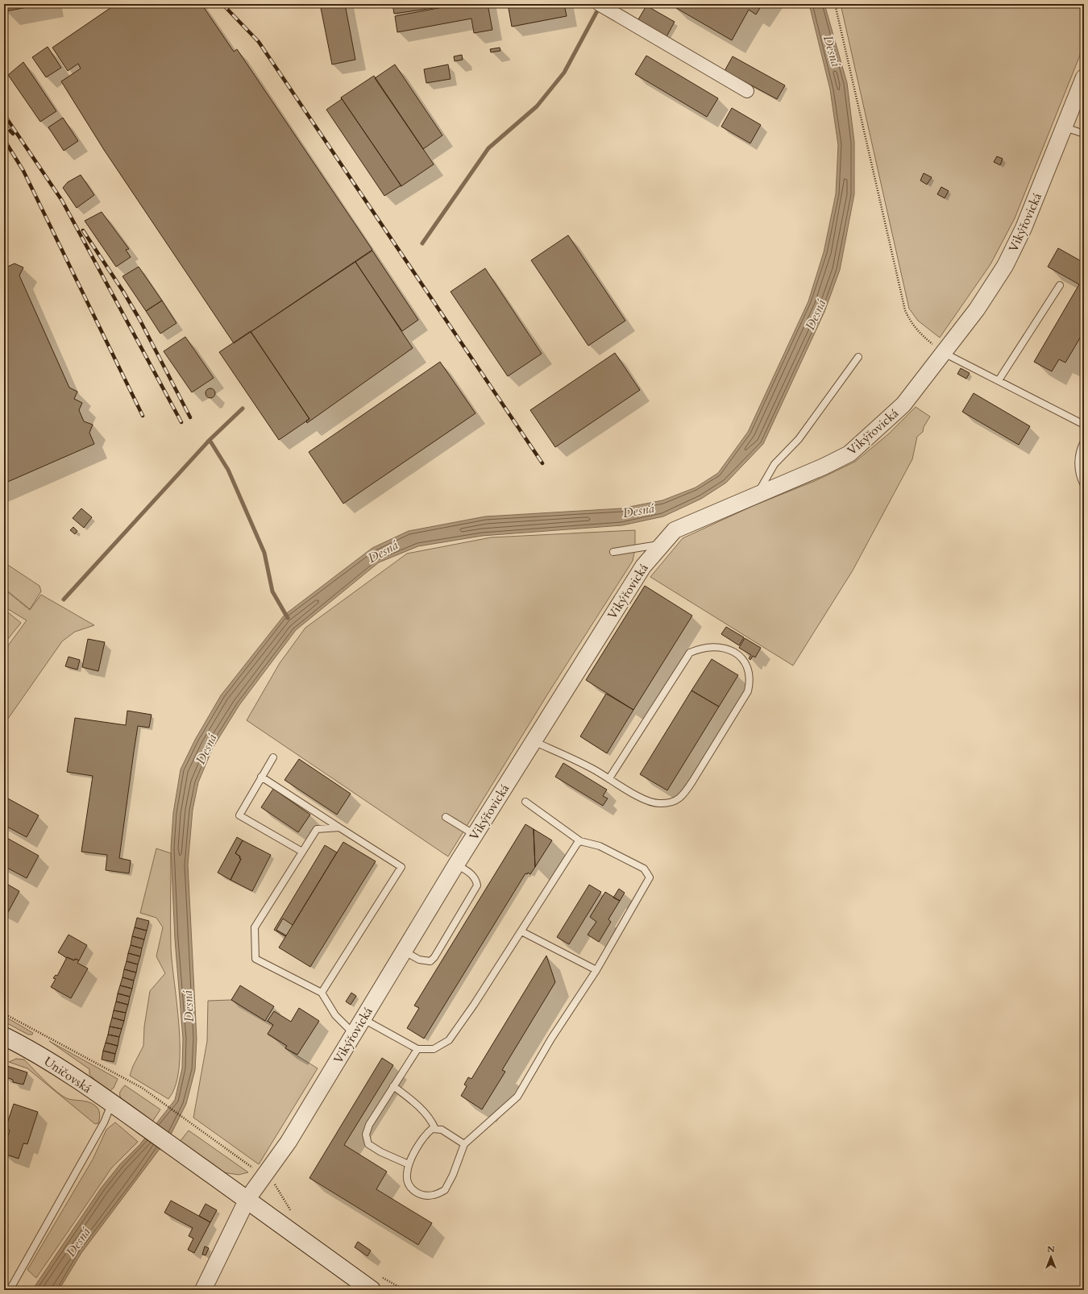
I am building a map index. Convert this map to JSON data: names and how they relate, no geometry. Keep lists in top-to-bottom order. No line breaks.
{"streets":{"main road":["Uničovská"],"street":["Vikýřovická"]},"crossings":[["Vikýřovická","Uničovská"]],"water":["Desná"],"north":"top"}
